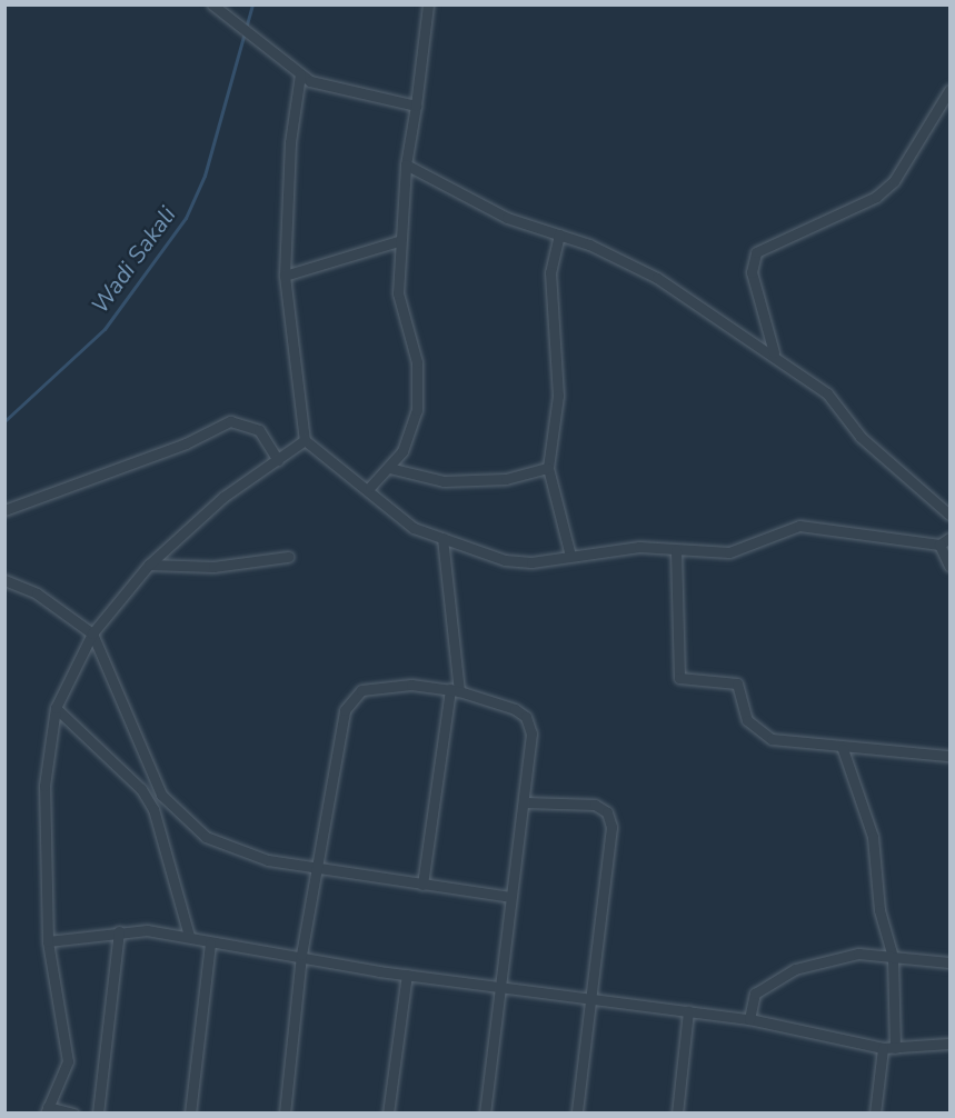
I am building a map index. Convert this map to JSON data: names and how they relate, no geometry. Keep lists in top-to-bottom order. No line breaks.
{"water":["Wadi Sakali"]}
